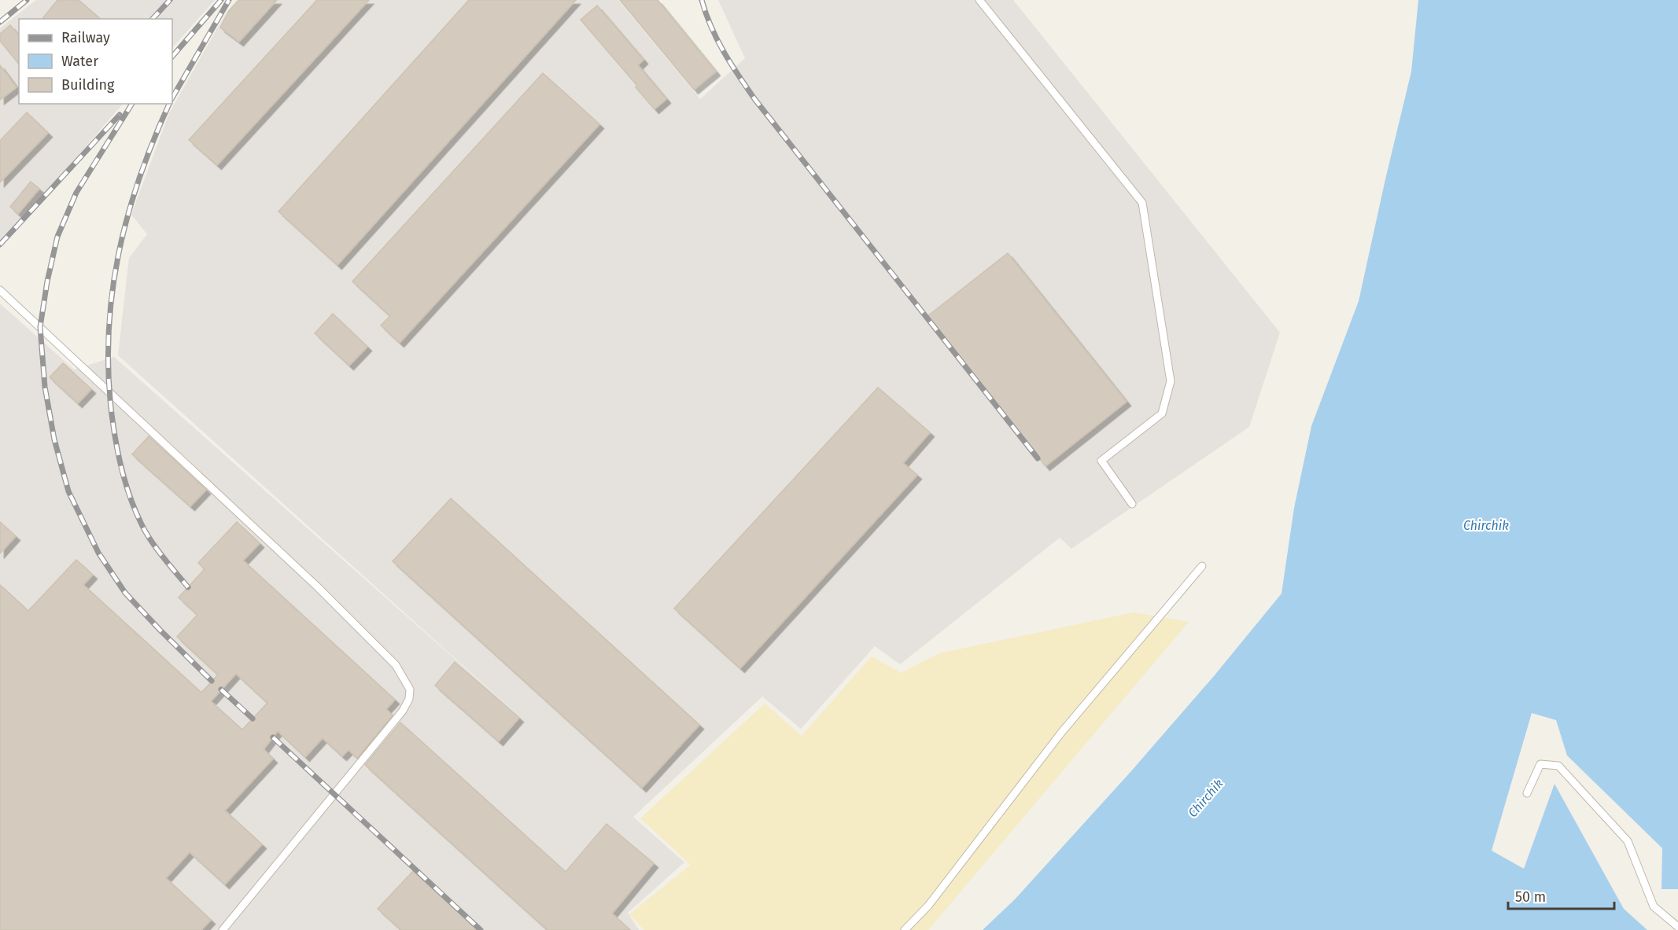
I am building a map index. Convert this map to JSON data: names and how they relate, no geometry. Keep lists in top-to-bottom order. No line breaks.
{"water":["Chirchik"],"legend":["Railway","Water","Building"],"scale_bar":"50 m"}
